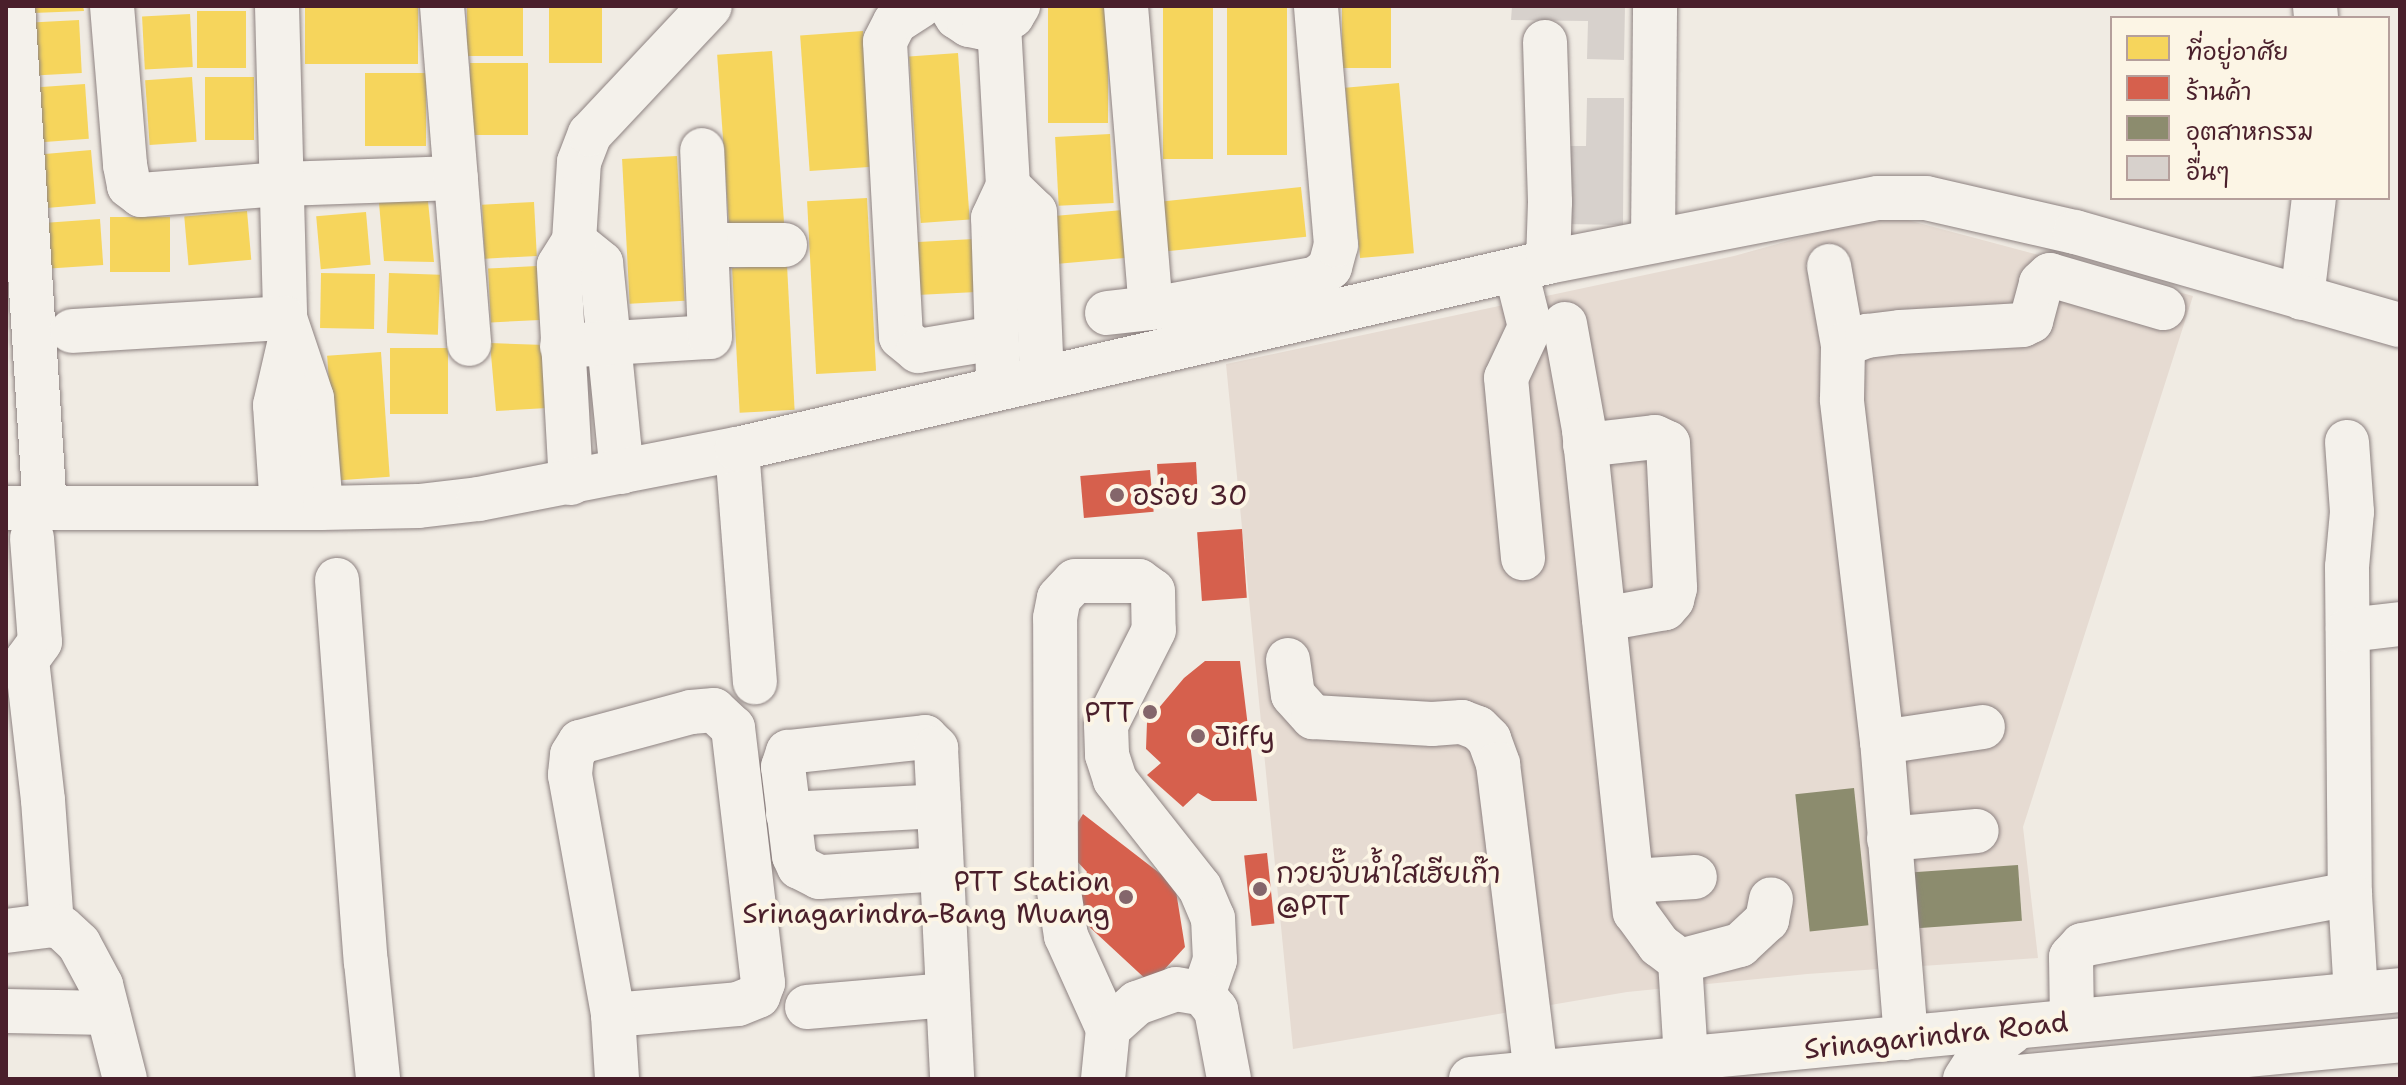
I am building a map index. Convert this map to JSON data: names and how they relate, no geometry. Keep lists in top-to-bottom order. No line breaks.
{"streets":{"street":["Srinagarindra Road"]},"places":["อร่อย 30","PTT","Jiffy","กวยจั๊บน้ำใสเฮียเก๊า @PTT","PTT Station Srinagarindra-Bang Muang"],"legend":["ที่อยู่อาศัย","ร้านค้า","อุตสาหกรรม","อื่นๆ"]}
